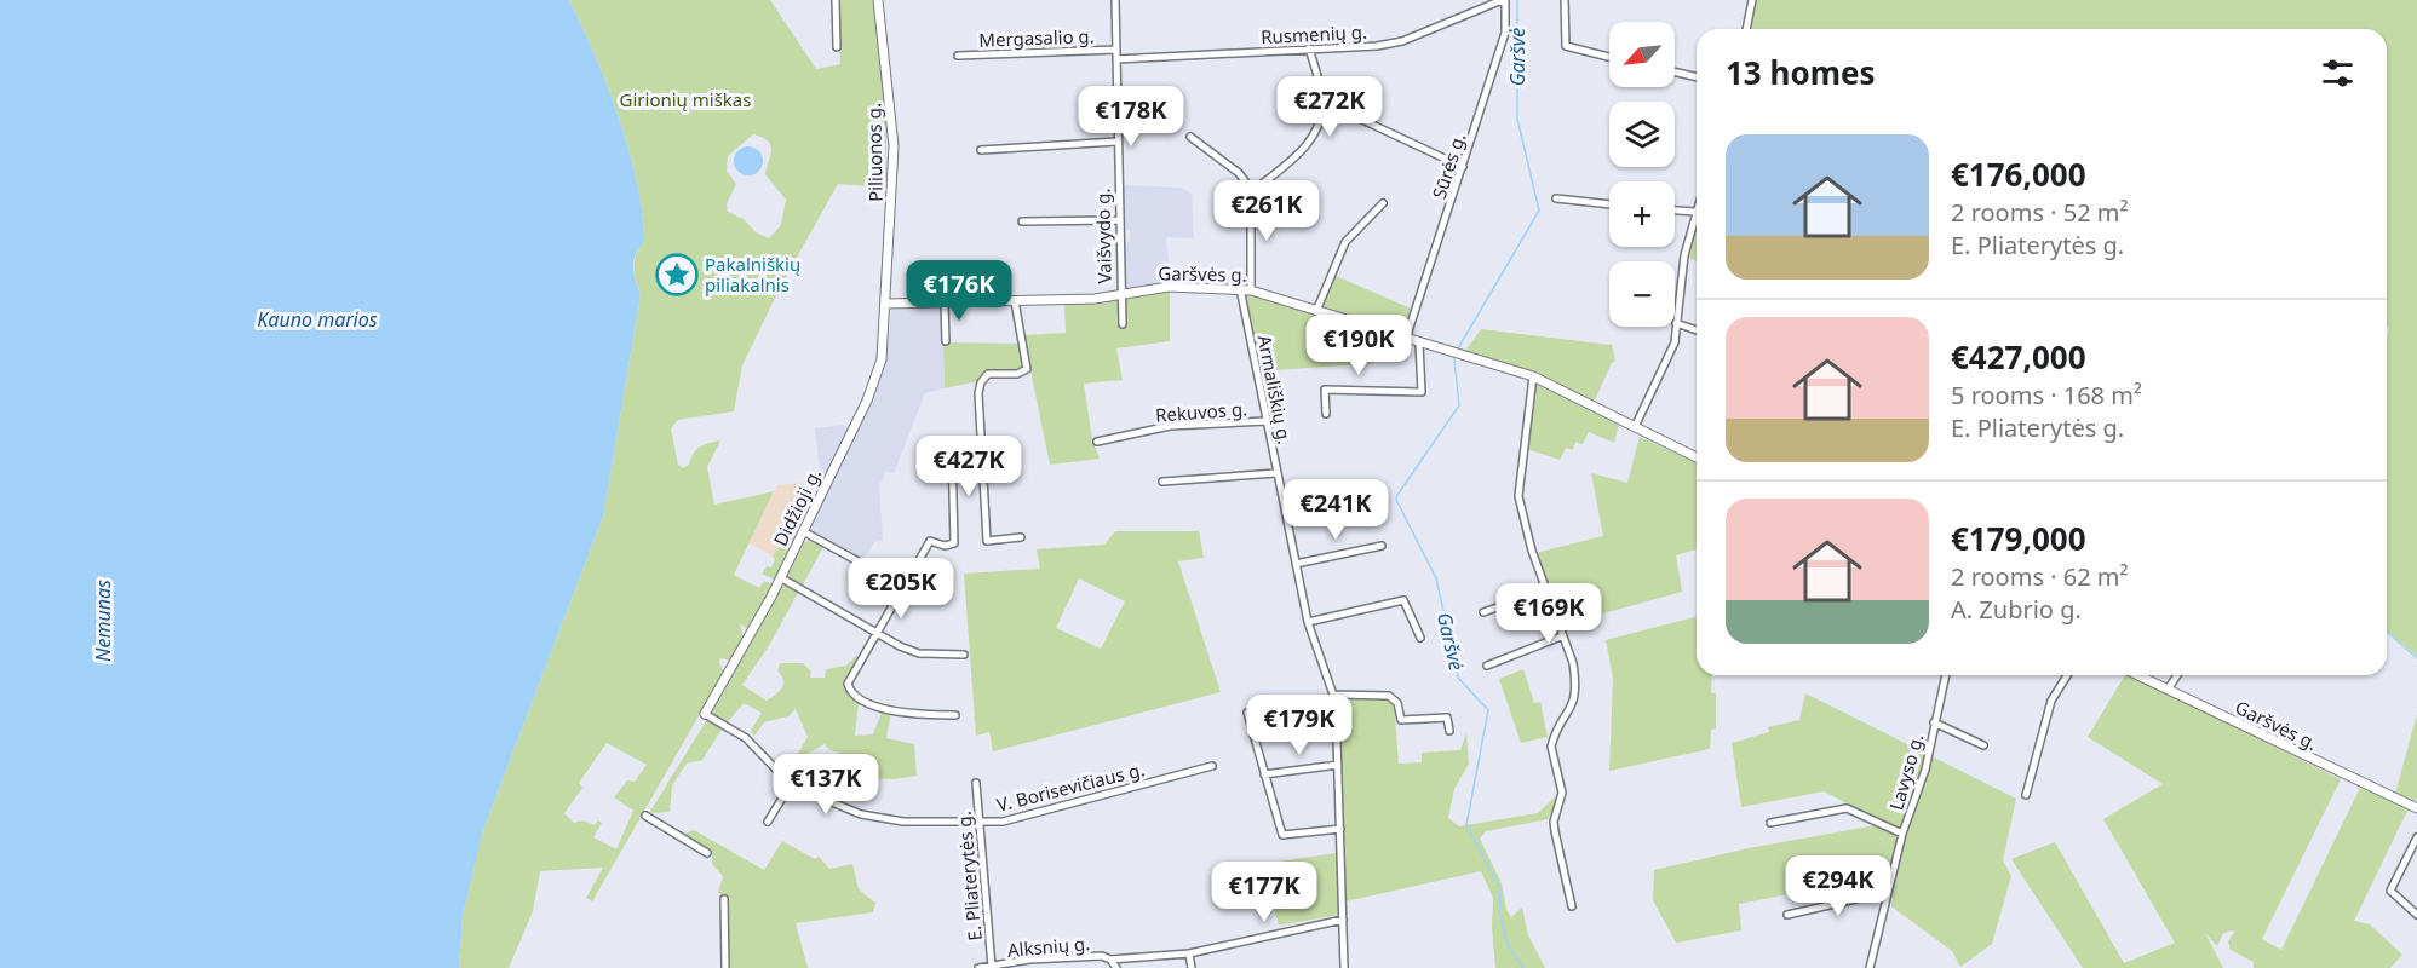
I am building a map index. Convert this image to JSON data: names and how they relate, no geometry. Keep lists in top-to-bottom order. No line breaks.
{"streets":{"main road":["Piliuonos g.","Garšvės g.","Didžioji g."],"street":["Rusmenių g.","Mergasalio g.","Sūrės g.","Vaišvydo g.","Armališkių g.","Rekuvos g.","Lavyso g.","V. Borisevičiaus g.","E. Pliaterytės g.","Alksnių g."]},"crossings":[["Rusmenių g.","Sūrės g."],["Rusmenių g.","Vaišvydo g."],["Mergasalio g.","Vaišvydo g."],["Piliuonos g.","Garšvės g."],["Piliuonos g.","Didžioji g."],["Sūrės g.","Garšvės g."],["Vaišvydo g.","Garšvės g."],["Garšvės g.","Armališkių g."],["Garšvės g.","Didžioji g."],["Armališkių g.","Rekuvos g."],["Didžioji g.","V. Borisevičiaus g."],["V. Borisevičiaus g.","E. Pliaterytės g."],["E. Pliaterytės g.","Alksnių g."]],"water":["Garšvė","Kauno marios","Nemunas"],"parks":["Girionių miškas"],"places":{"place":["Pakalniškių piliakalnis"]},"north":"bottom left","page":{"map_buttons":["+","−"],"heading":"13 homes","price":["€272K","€178K","€261K","€176K","€190K","€427K","€241K","€205K","€169K","€179K","€137K","€294K","€177K"],"list":[{"name":"€176,000","note":"2 rooms · 52 m² · E. Pliaterytės g."},{"name":"€427,000","note":"5 rooms · 168 m² · E. Pliaterytės g."},{"name":"€179,000","note":"2 rooms · 62 m² · A. Zubrio g."}]}}
